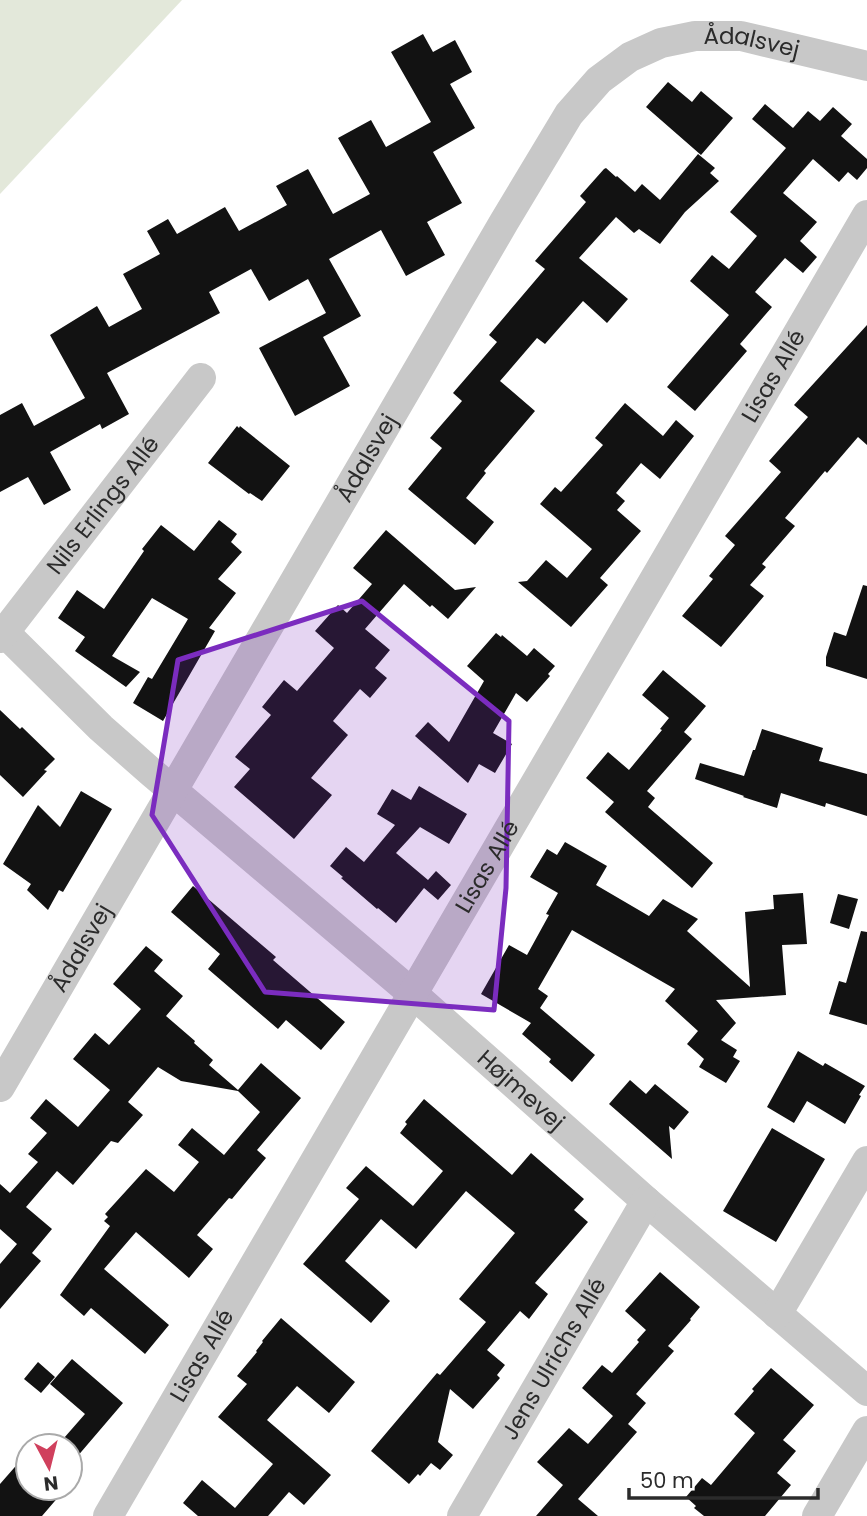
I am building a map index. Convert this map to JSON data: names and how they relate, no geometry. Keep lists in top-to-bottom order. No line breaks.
{"streets":{"street":["Ådalsvej","Lisas Allé","Nils Erlings Allé","Højmevej","Jens Ulrichs Allé"]},"crossings":[["Ådalsvej","Nils Erlings Allé"],["Ådalsvej","Højmevej"],["Lisas Allé","Højmevej"],["Nils Erlings Allé","Højmevej"],["Højmevej","Jens Ulrichs Allé"]],"scale_bar":"50 m","north":"bottom"}
